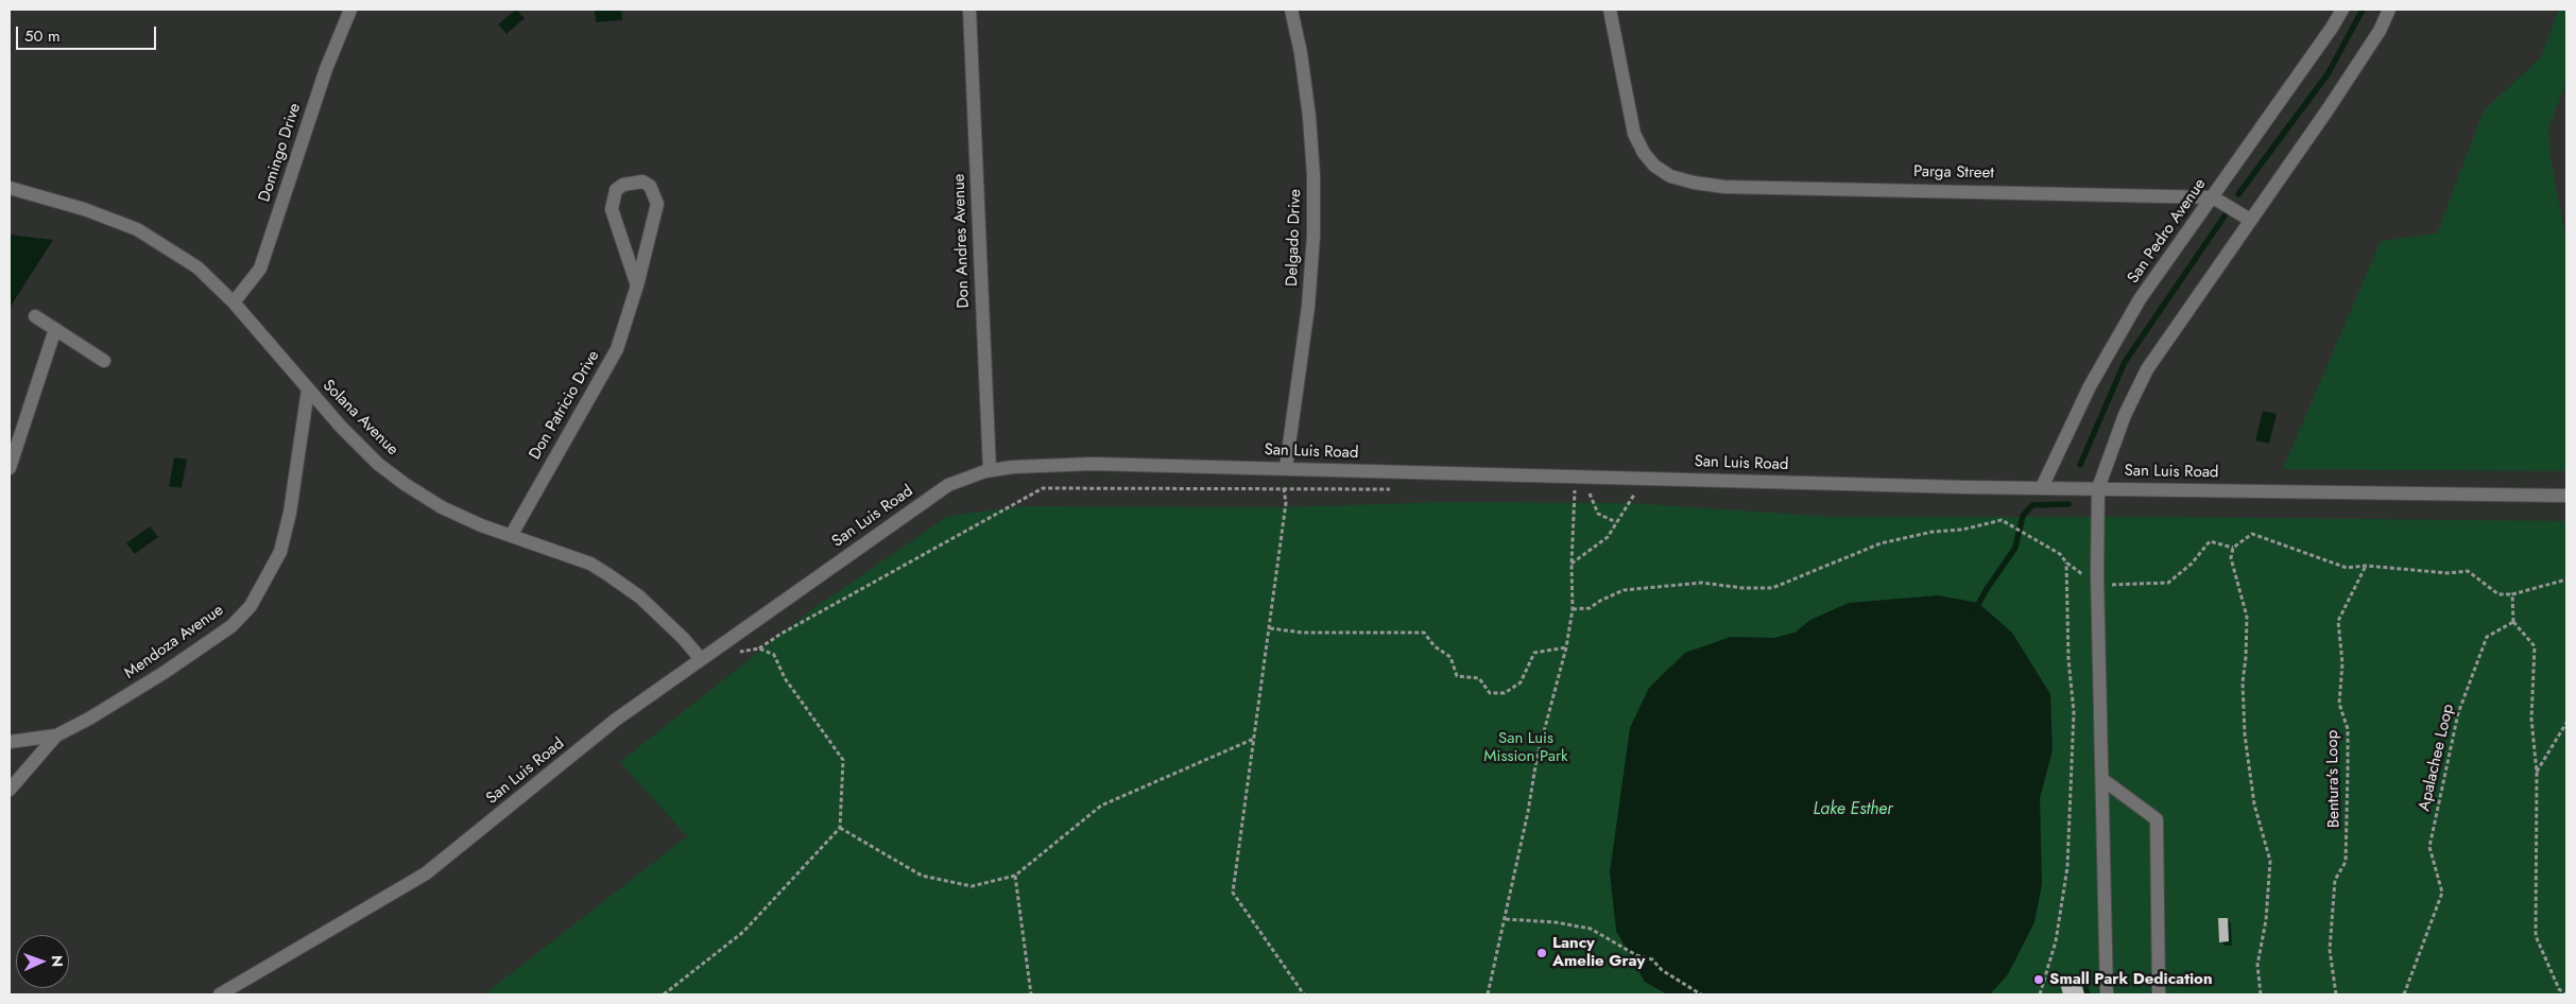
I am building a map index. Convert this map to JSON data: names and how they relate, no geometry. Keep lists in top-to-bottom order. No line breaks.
{"streets":{"street":["Domingo Drive","Parga Street","San Pedro Avenue","Delgado Drive","Don Andres Avenue","Don Patricio Drive","Solana Avenue","San Luis Road","Mendoza Avenue"],"path":["Apalachee Loop","Bentura's Loop"]},"crossings":[["Domingo Drive","Solana Avenue"],["Parga Street","San Pedro Avenue"],["San Pedro Avenue","San Luis Road"],["Delgado Drive","San Luis Road"],["Don Andres Avenue","San Luis Road"],["Don Patricio Drive","Solana Avenue"],["Solana Avenue","San Luis Road"],["Solana Avenue","Mendoza Avenue"]],"water":["Lake Esther"],"parks":["San Luis Mission Park"],"places":["Lancy Amelie Gray","Small Park Dedication"],"scale_bar":"50 m","north":"right"}
